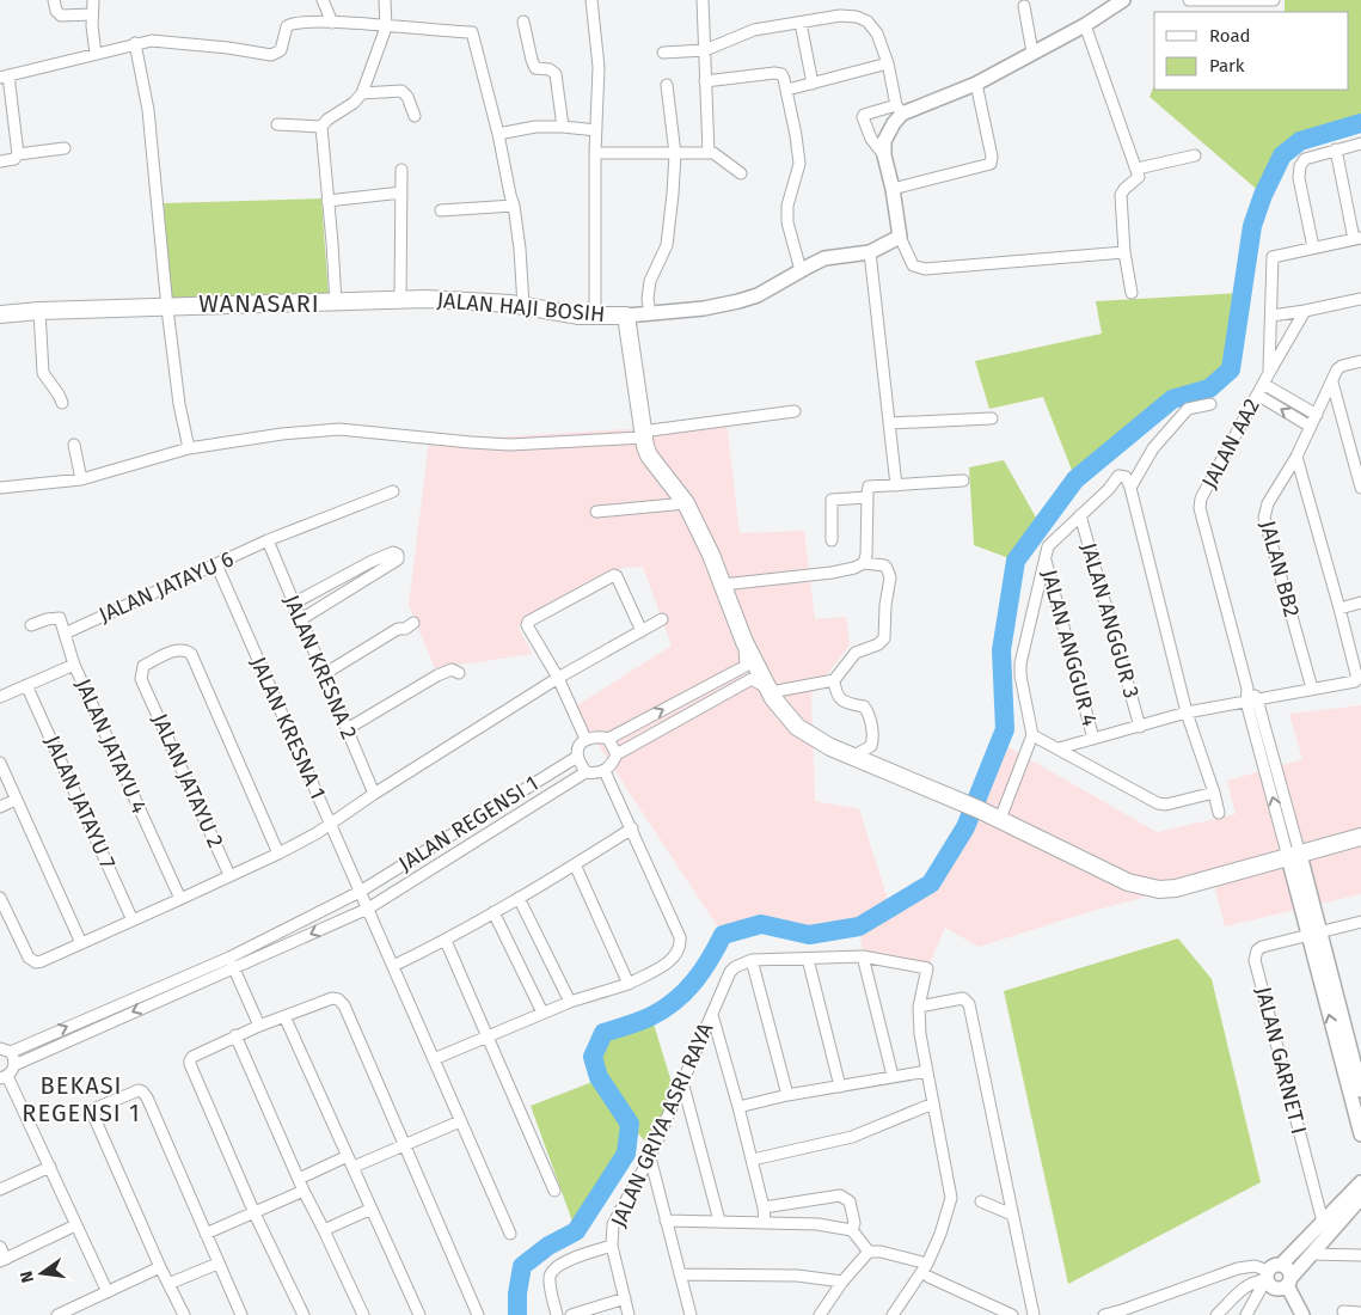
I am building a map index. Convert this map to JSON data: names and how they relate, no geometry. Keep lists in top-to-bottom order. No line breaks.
{"streets":{"main road":["JALAN HAJI BOSIH"],"street":["JALAN AA2","JALAN BB2","JALAN JATAYU 6","JALAN ANGGUR 3","JALAN ANGGUR 4","JALAN KRESNA 2","JALAN KRESNA 1","JALAN JATAYU 4","JALAN JATAYU 2","JALAN JATAYU 7","JALAN REGENSI 1","JALAN GARNET I","JALAN GRIYA ASRI RAYA"]},"crossings":[["JALAN JATAYU 6","JALAN KRESNA 2"],["JALAN JATAYU 6","JALAN KRESNA 1"],["JALAN JATAYU 6","JALAN JATAYU 4"],["JALAN KRESNA 1","JALAN REGENSI 1"]],"districts":["WANASARI","BEKASI REGENSI 1"],"legend":["Road","Park"],"north":"left"}
